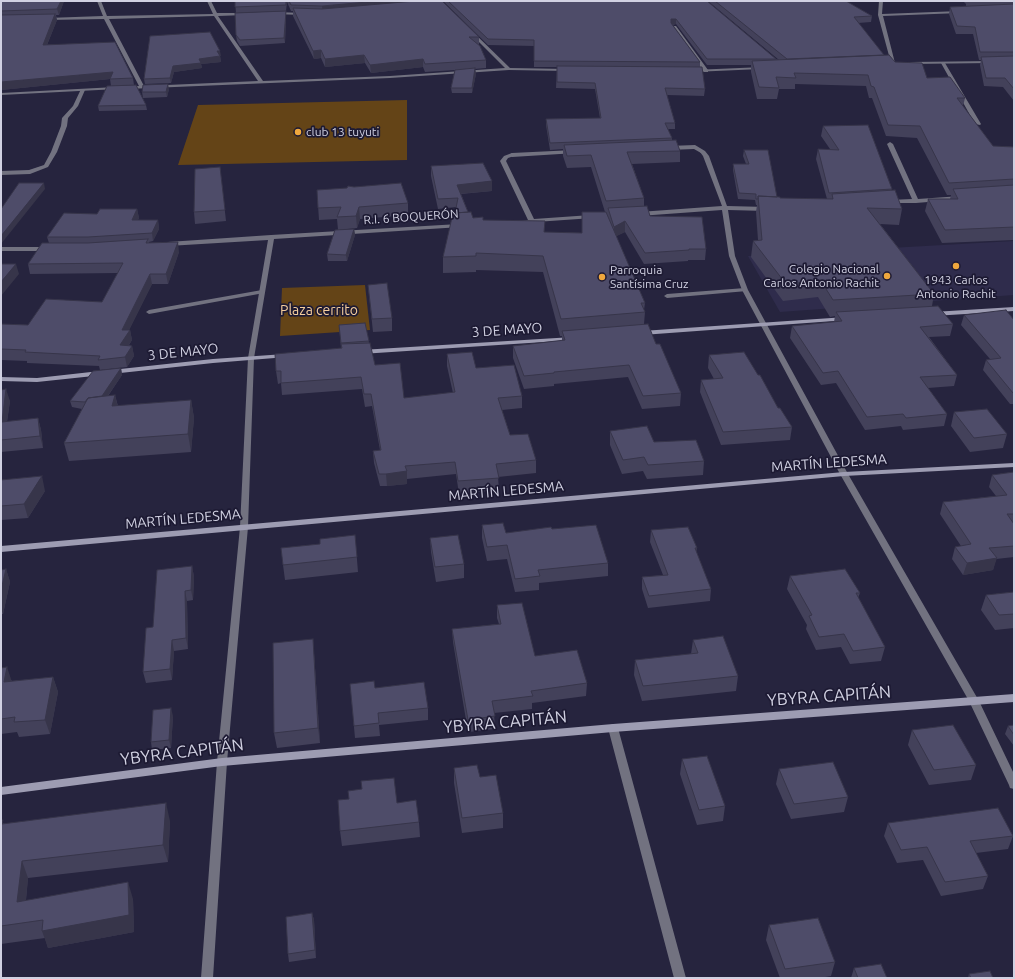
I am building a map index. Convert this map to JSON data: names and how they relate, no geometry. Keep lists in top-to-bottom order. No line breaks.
{"streets":{"street":["R.I. 6 BOQUERÓN","3 DE MAYO","MARTÍN LEDESMA","YBYRA CAPITÁN"]},"parks":["Plaza cerrito"],"places":["club 13 tuyuti","1943 Carlos Antonio Rachit","Colegio Nacional Carlos Antonio Rachit","Parroquia Santísima Cruz"]}
